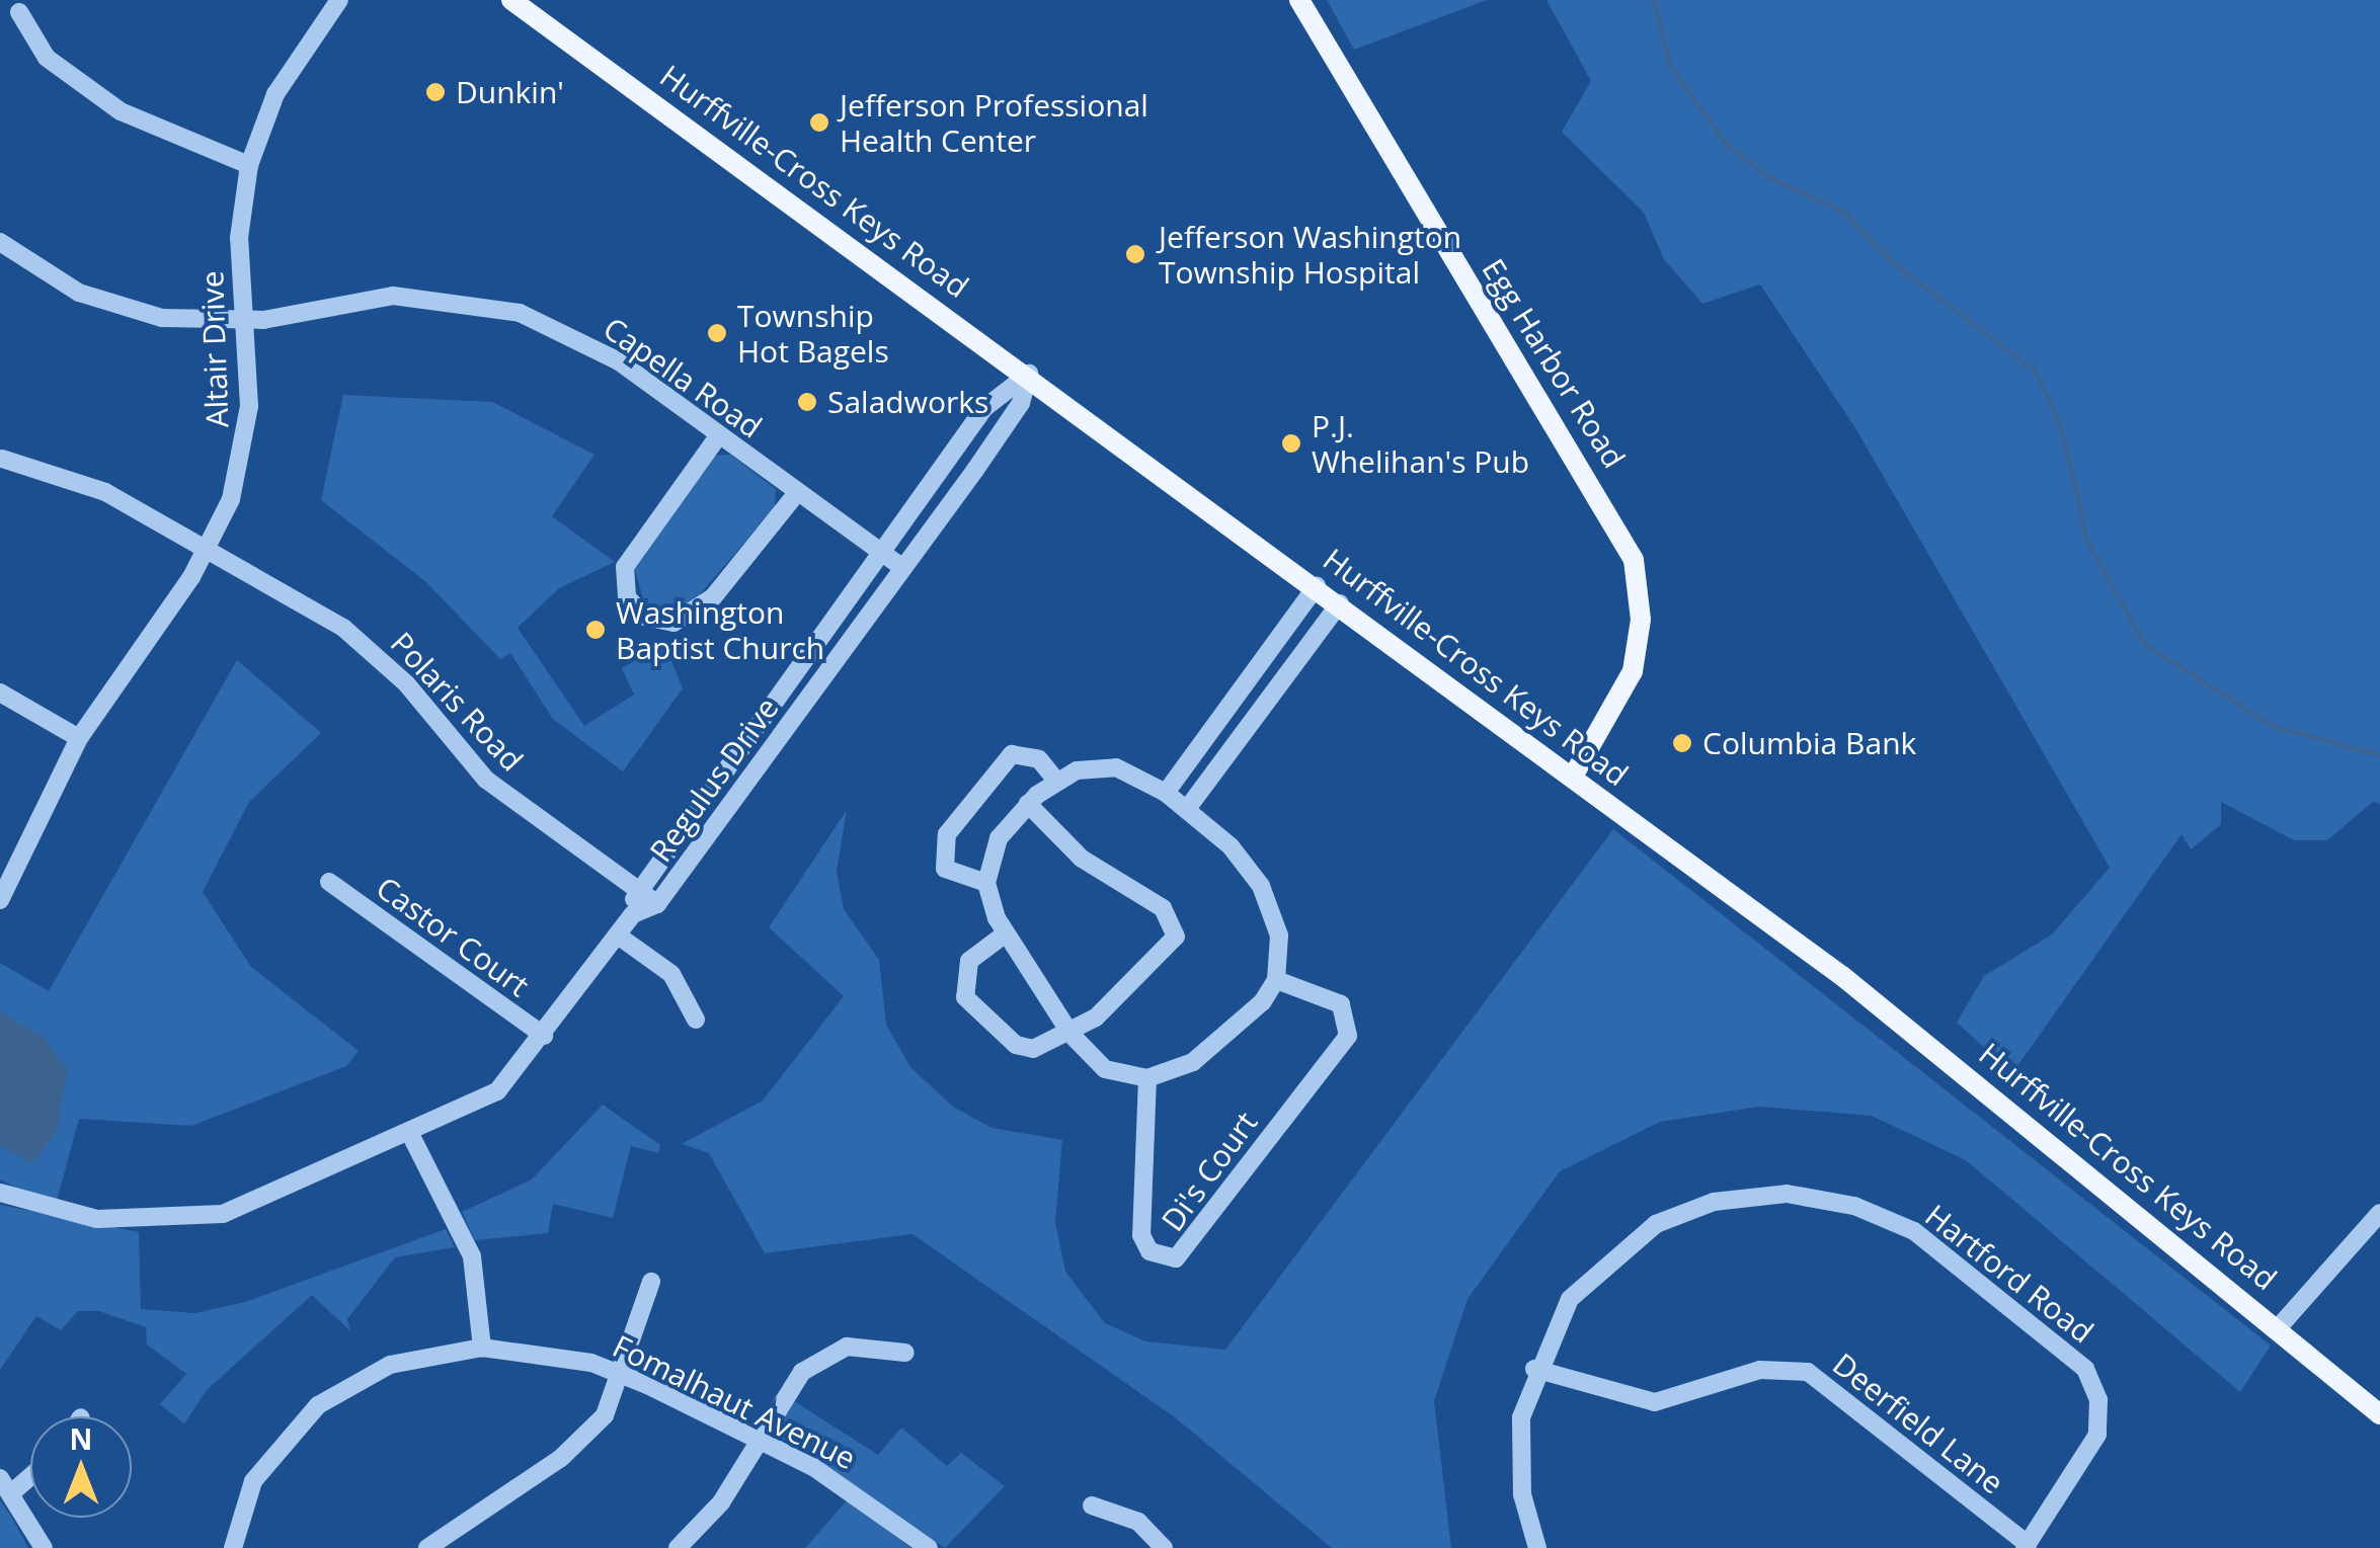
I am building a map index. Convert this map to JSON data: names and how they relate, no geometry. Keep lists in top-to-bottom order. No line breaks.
{"streets":{"main road":["Hurffville-Cross Keys Road","Egg Harbor Road"],"street":["Altair Drive","Capella Road","Polaris Road","Regulus Drive","Castor Court","Di's Court","Hartford Road","Fomalhaut Avenue","Deerfield Lane"]},"crossings":[["Hurffville-Cross Keys Road","Egg Harbor Road"],["Hurffville-Cross Keys Road","Regulus Drive"],["Altair Drive","Capella Road"],["Altair Drive","Polaris Road"],["Capella Road","Regulus Drive"],["Polaris Road","Regulus Drive"],["Regulus Drive","Castor Court"],["Hartford Road","Deerfield Lane"]],"places":["Dunkin'","Jefferson Professional Health Center","Jefferson Washington Township Hospital","Township Hot Bagels","Saladworks","P.J. Whelihan's Pub","Washington Baptist Church","Columbia Bank"],"north":"top"}
